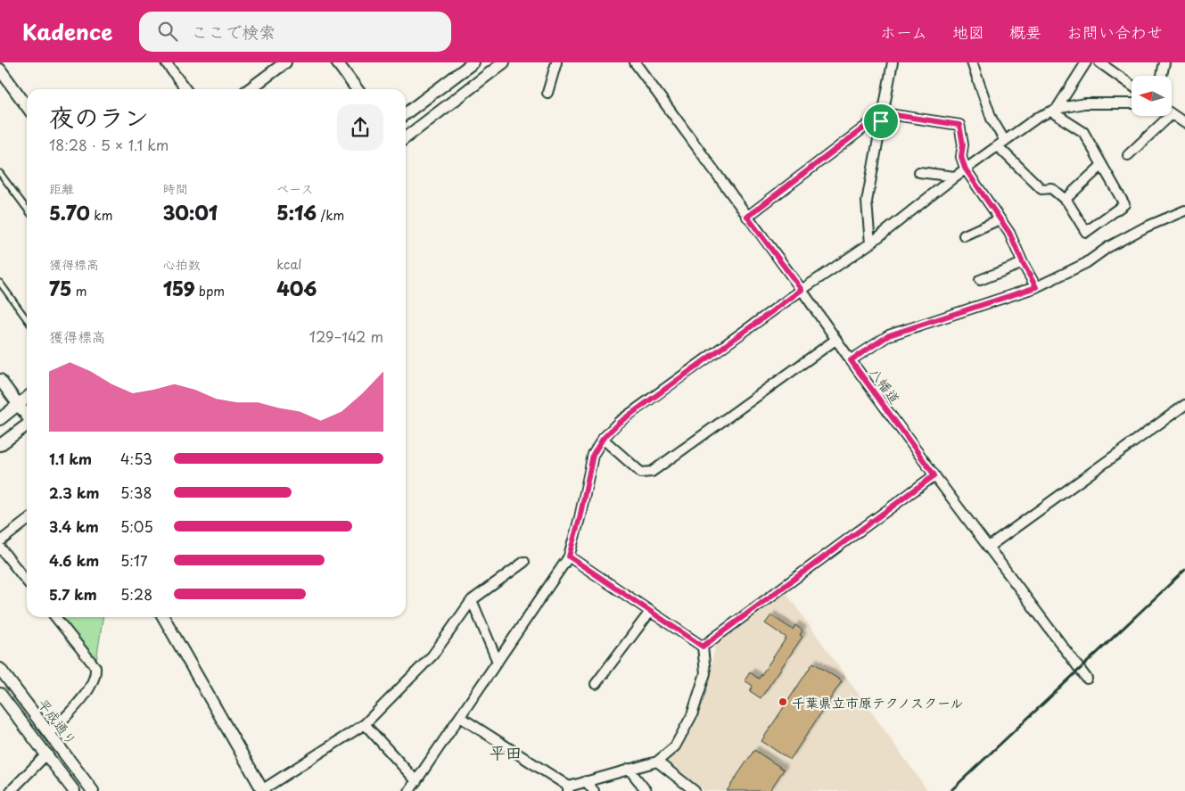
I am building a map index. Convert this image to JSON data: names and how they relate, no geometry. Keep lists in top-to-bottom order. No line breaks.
{"streets":{"street":["八幡道","平成通り"]},"districts":["平田"],"places":["千葉県立市原テクノスクール"],"north":"left","page":{"header":"Kadence","search":"ここで検索","nav":["ホーム","地図","概要","お問い合わせ"],"heading":["夜のラン","18:28 · 5 × 1.1 km"],"stats":[["距離","5.70 km"],["時間","30:01"],["ペース","5:16 /km"],["獲得標高","75 m"],["心拍数","159 bpm"],["kcal","406"]],"chart":["獲得標高","129–142 m"],"list":[{"name":"1.1 km","note":"4:53"},{"name":"2.3 km","note":"5:38"},{"name":"3.4 km","note":"5:05"},{"name":"4.6 km","note":"5:17"},{"name":"5.7 km","note":"5:28"}]}}
